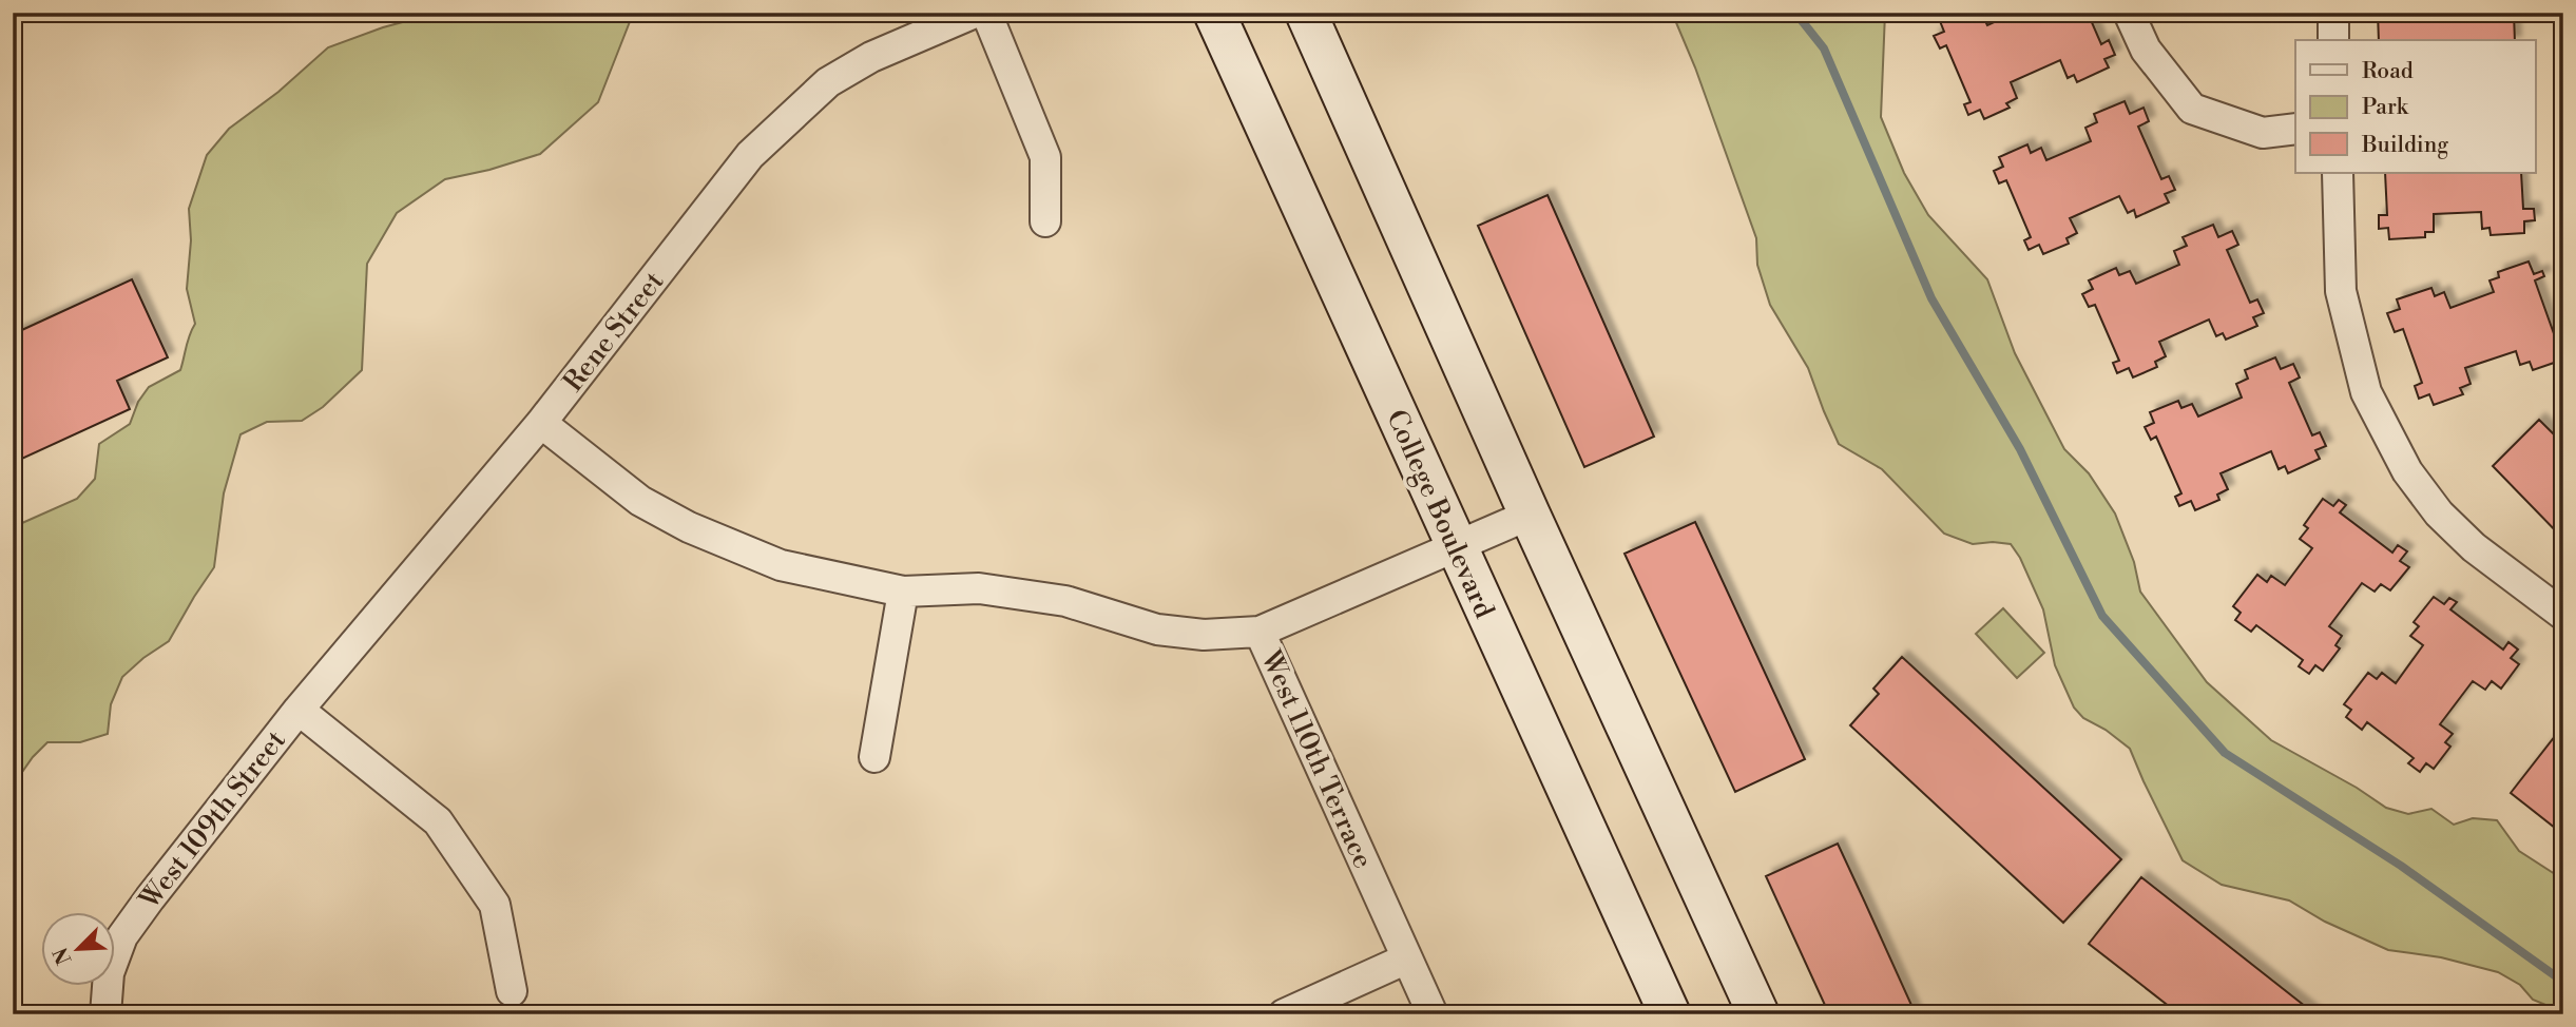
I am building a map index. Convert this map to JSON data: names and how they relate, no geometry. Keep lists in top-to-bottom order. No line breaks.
{"streets":{"main road":["College Boulevard"],"street":["Rene Street","West 110th Terrace","West 109th Street"]},"crossings":[["Rene Street","West 110th Terrace"],["Rene Street","West 109th Street"]],"legend":["Road","Park","Building"],"north":"bottom left"}
